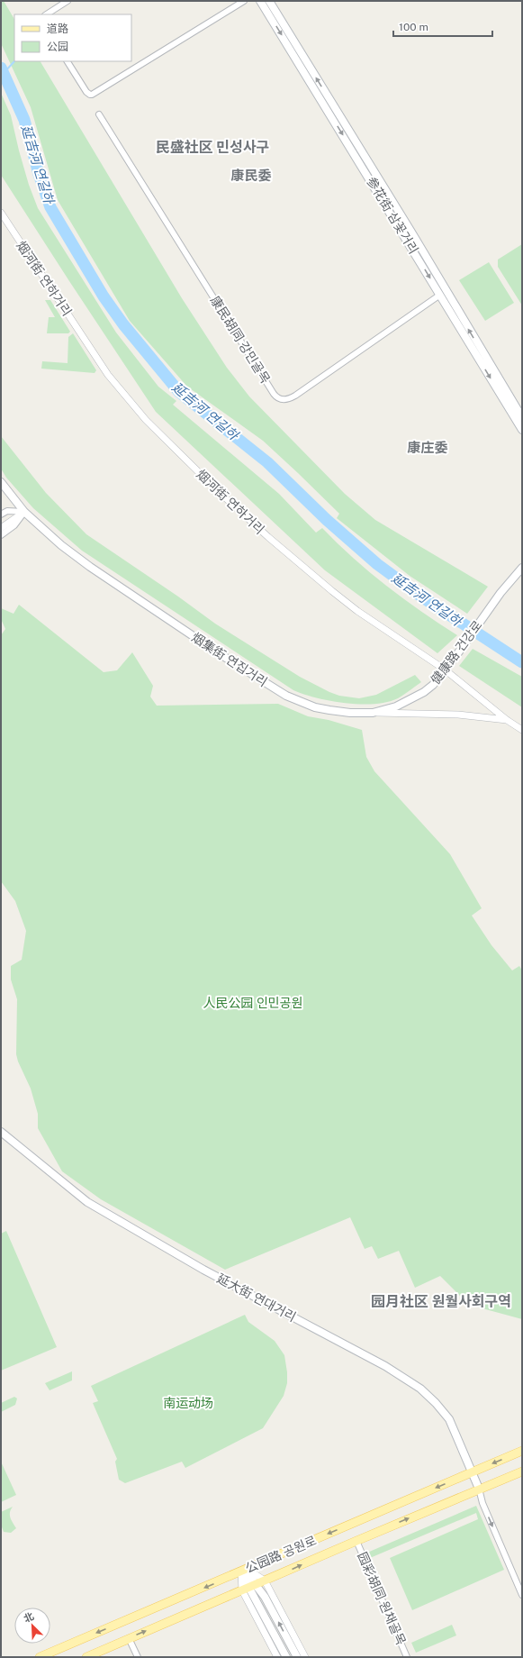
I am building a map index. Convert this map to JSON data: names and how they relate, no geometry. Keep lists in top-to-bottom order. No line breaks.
{"streets":{"main road":["参花街 삼꽃거리","健康路 건강로","烟集街 연집거리","延大街 연대거리","公园路 공원로"],"street":["烟河街 연하거리","康民胡同 강민골목","园彩胡同 원채골목"]},"crossings":[["参花街 삼꽃거리","康民胡同 강민골목"],["烟河街 연하거리","健康路 건강로"],["烟河街 연하거리","烟集街 연집거리"],["健康路 건강로","烟集街 연집거리"],["延大街 연대거리","公园路 공원로"],["公园路 공원로","园彩胡同 원채골목"]],"districts":["民盛社区 민성사구","康民委","康庄委","园月社区 원월사회구역"],"water":["延吉河 연길하"],"parks":["人民公园 인민공원","南运动场"],"legend":["道路","公园"],"scale_bar":"100 m","north":"top left"}
